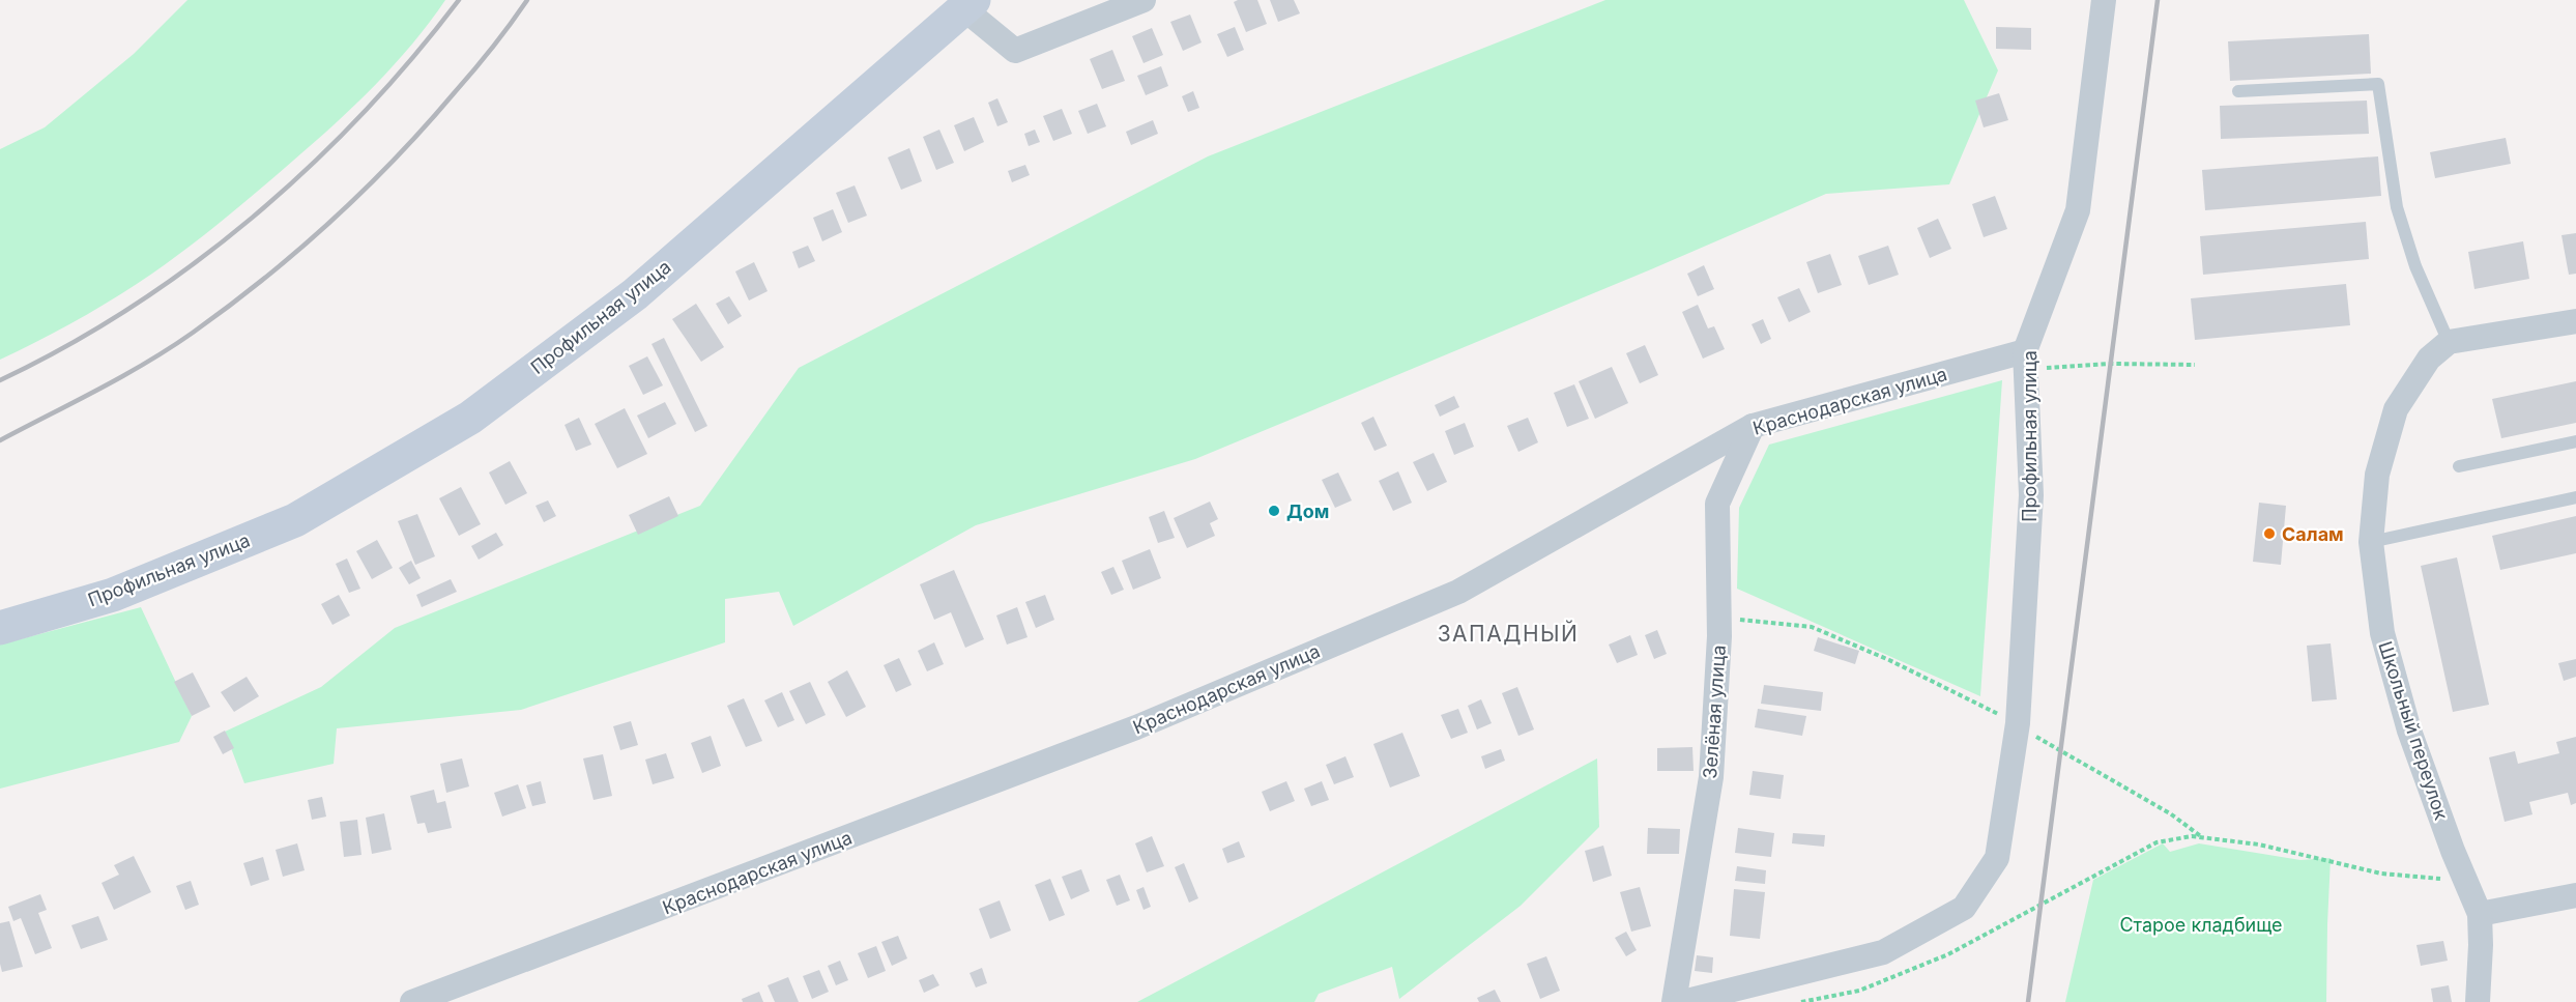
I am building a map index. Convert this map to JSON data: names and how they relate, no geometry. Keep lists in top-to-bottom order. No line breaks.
{"streets":{"main road":["Профильная улица"],"street":["Краснодарская улица","Зелёная улица","Школьный переулок"]},"crossings":[["Профильная улица","Краснодарская улица"],["Краснодарская улица","Зелёная улица"]],"districts":["ЗАПАДНЫЙ"],"parks":["Старое кладбище"],"places":["Дом","Салам"]}
